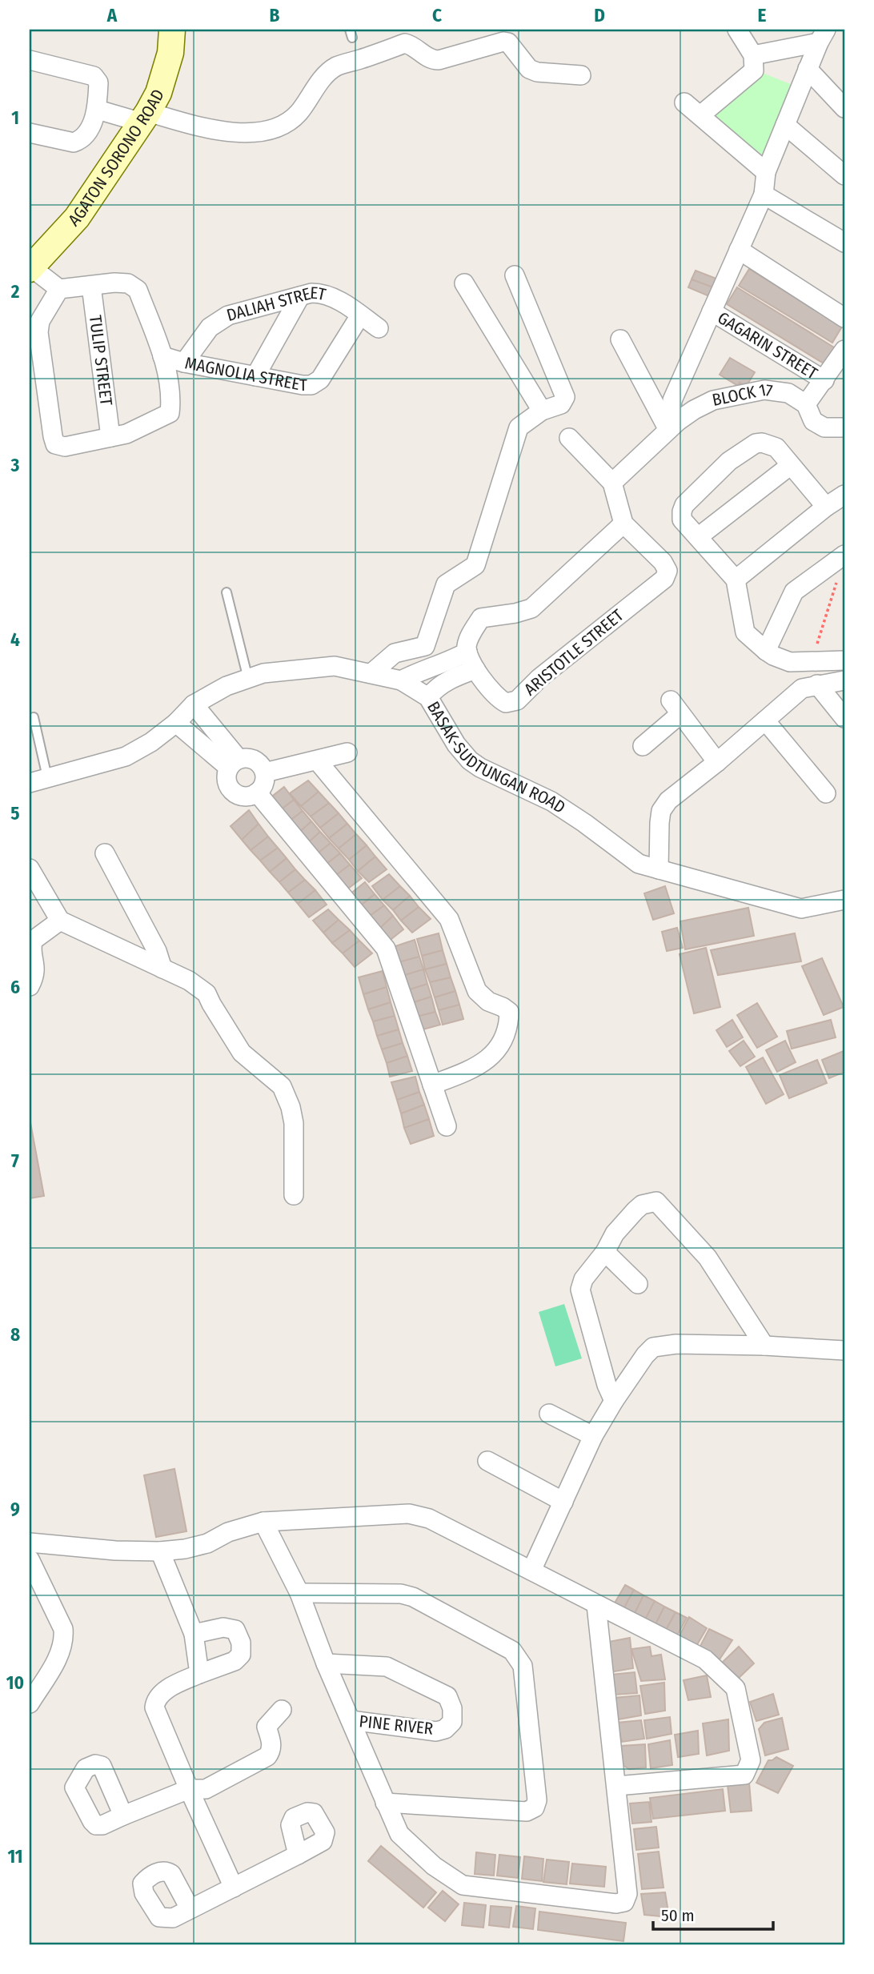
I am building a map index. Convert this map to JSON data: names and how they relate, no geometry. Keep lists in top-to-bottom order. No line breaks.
{"streets":{"street":["AGATON SORONO ROAD","DALIAH STREET","GAGARIN STREET","TULIP STREET","MAGNOLIA STREET","BLOCK 17","ARISTOTLE STREET","BASAK-SUDTUNGAN ROAD","PINE RIVER"]},"crossings":[["DALIAH STREET","MAGNOLIA STREET"]],"scale_bar":"50 m","grid":{"columns":["A","B","C","D","E"],"rows":["1","2","3","4","5","6","7","8","9","10","11"]}}
